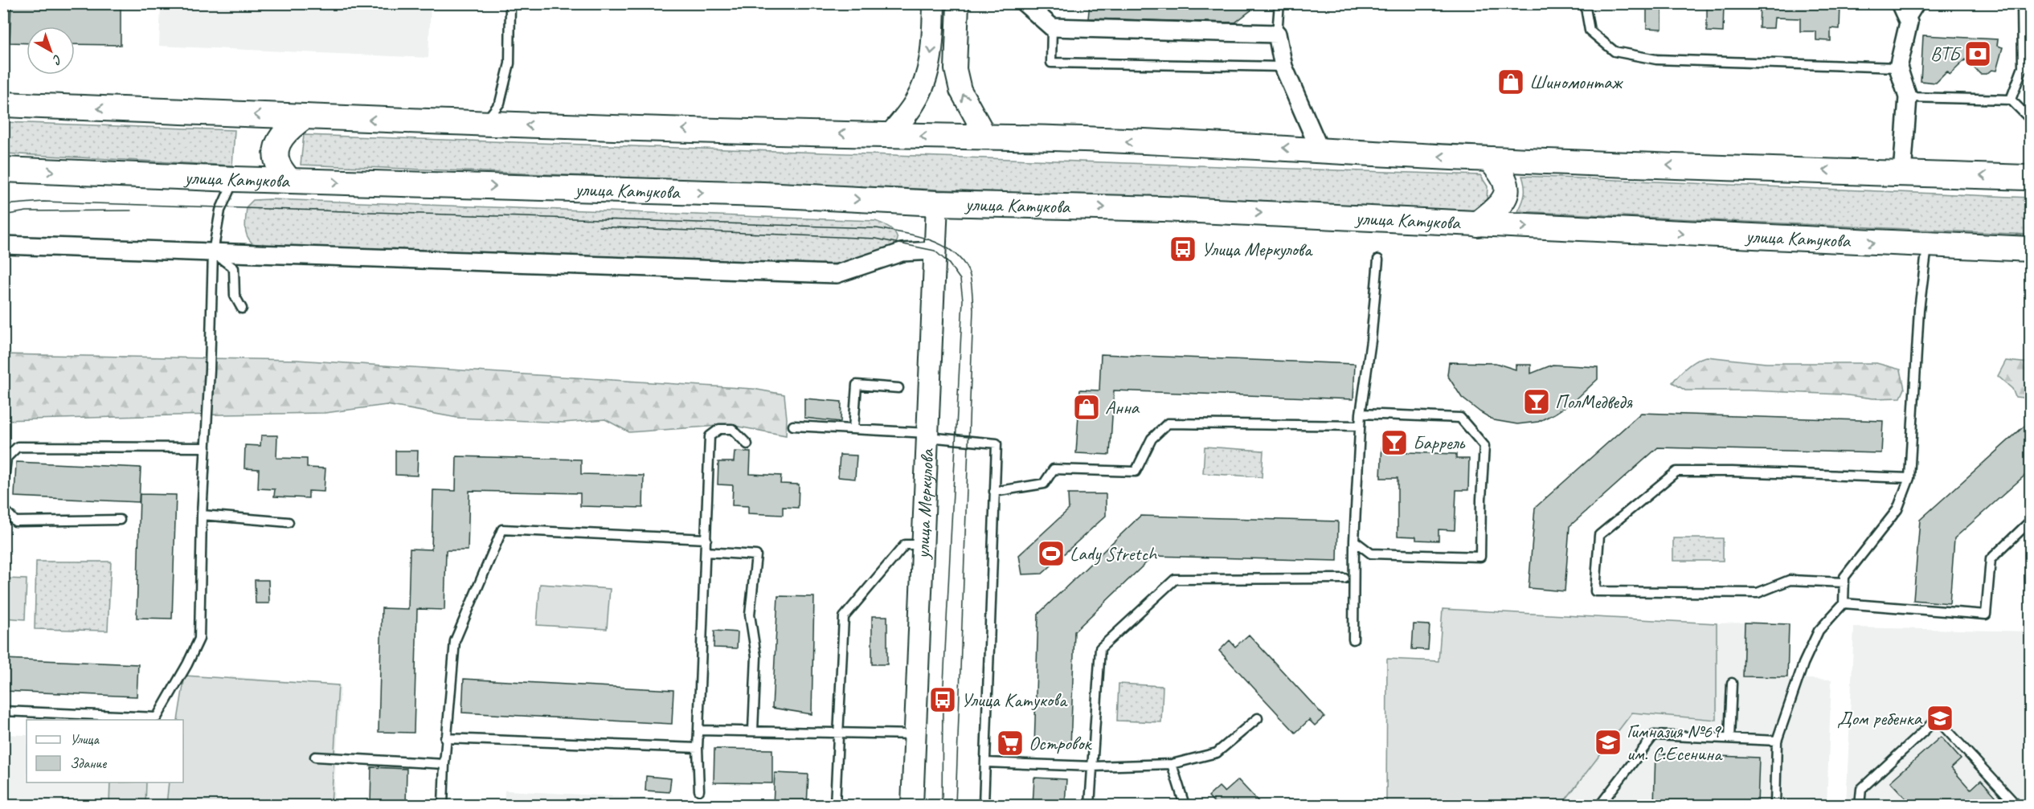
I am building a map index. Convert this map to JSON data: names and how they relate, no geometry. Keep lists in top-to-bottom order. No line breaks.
{"streets":{"main road":["улица Катукова"],"street":["улица Меркулова"]},"crossings":[["улица Катукова","улица Меркулова"]],"places":{"bank":["ВТБ"],"shop":["Шиномонтаж","Анна"],"bus stop":["Улица Меркулова","Улица Катукова"],"bar":["ПолМедведя","Баррель"],"sports":["Lady Stretch"],"school or university":["Дом ребенка","Гимназия №69 им. С.Есенина"],"supermarket":["Островок"]},"legend":["Улица","Здание"],"north":"bottom right"}
